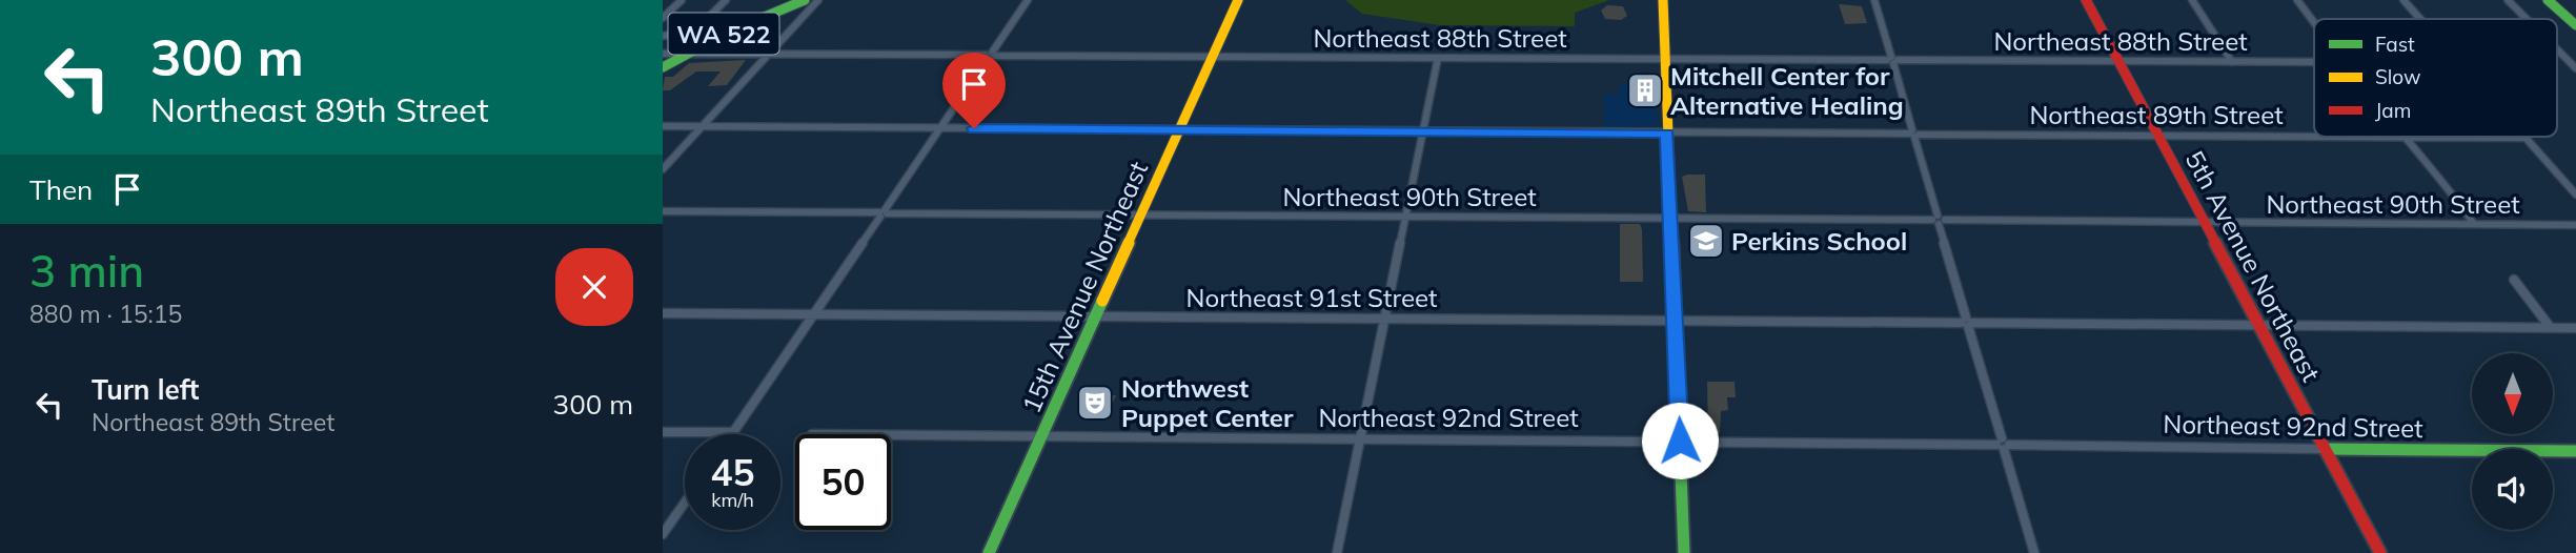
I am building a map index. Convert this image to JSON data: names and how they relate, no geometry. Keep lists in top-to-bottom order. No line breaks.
{"streets":{"main road":["WA 522","5th Avenue Northeast","15th Avenue Northeast","Northeast 92nd Street"],"street":["Northeast 88th Street","Northeast 89th Street","Northeast 90th Street","Northeast 91st Street"]},"crossings":[["WA 522","Northeast 88th Street"],["Northeast 88th Street","5th Avenue Northeast"],["Northeast 88th Street","15th Avenue Northeast"],["Northeast 89th Street","5th Avenue Northeast"],["Northeast 89th Street","15th Avenue Northeast"],["Northeast 90th Street","5th Avenue Northeast"],["Northeast 90th Street","15th Avenue Northeast"],["5th Avenue Northeast","Northeast 91st Street"],["5th Avenue Northeast","Northeast 92nd Street"],["15th Avenue Northeast","Northeast 91st Street"],["15th Avenue Northeast","Northeast 92nd Street"]],"places":{"building":["Mitchell Center for Alternative Healing"],"school or university":["Perkins School"],"theatre":["Northwest Puppet Center"]},"legend":["Fast","Slow","Jam"],"north":"bottom","page":{"turn":["300 m","Northeast 89th Street"],"then":"Then","heading":["3 min","880 m · 15:15"],"list":[{"name":"Turn left","note":"Northeast 89th Street","value":"300 m"}],"speed":"45 km/h","limit":"50"}}
